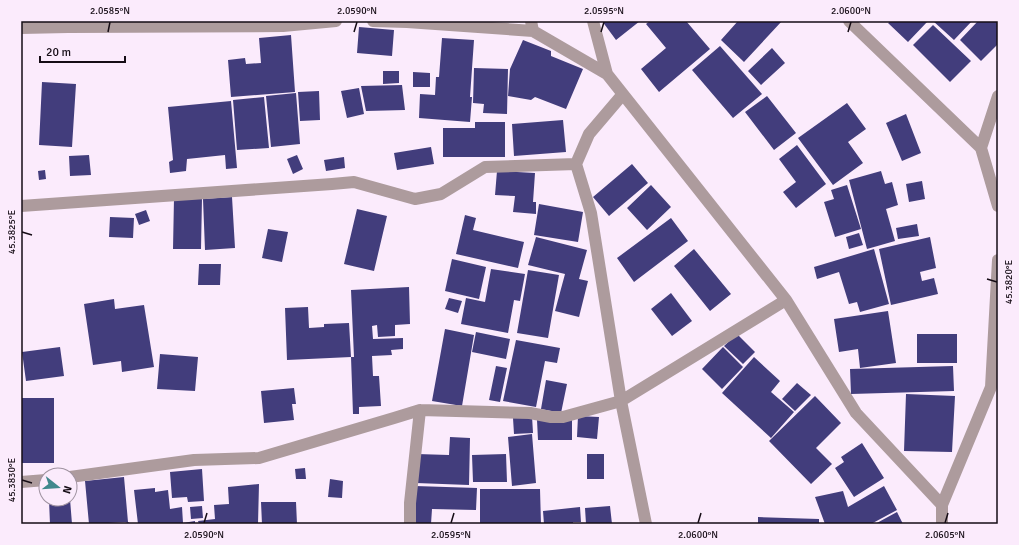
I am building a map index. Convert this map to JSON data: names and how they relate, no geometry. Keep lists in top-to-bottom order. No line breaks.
{"scale_bar":"20 m","north":"right","coordinates":["2.0585°N","2.0590°N","2.0595°N","2.0600°N","45.3825°E","45.3820°E","45.3830°E","2.0605°N"]}
